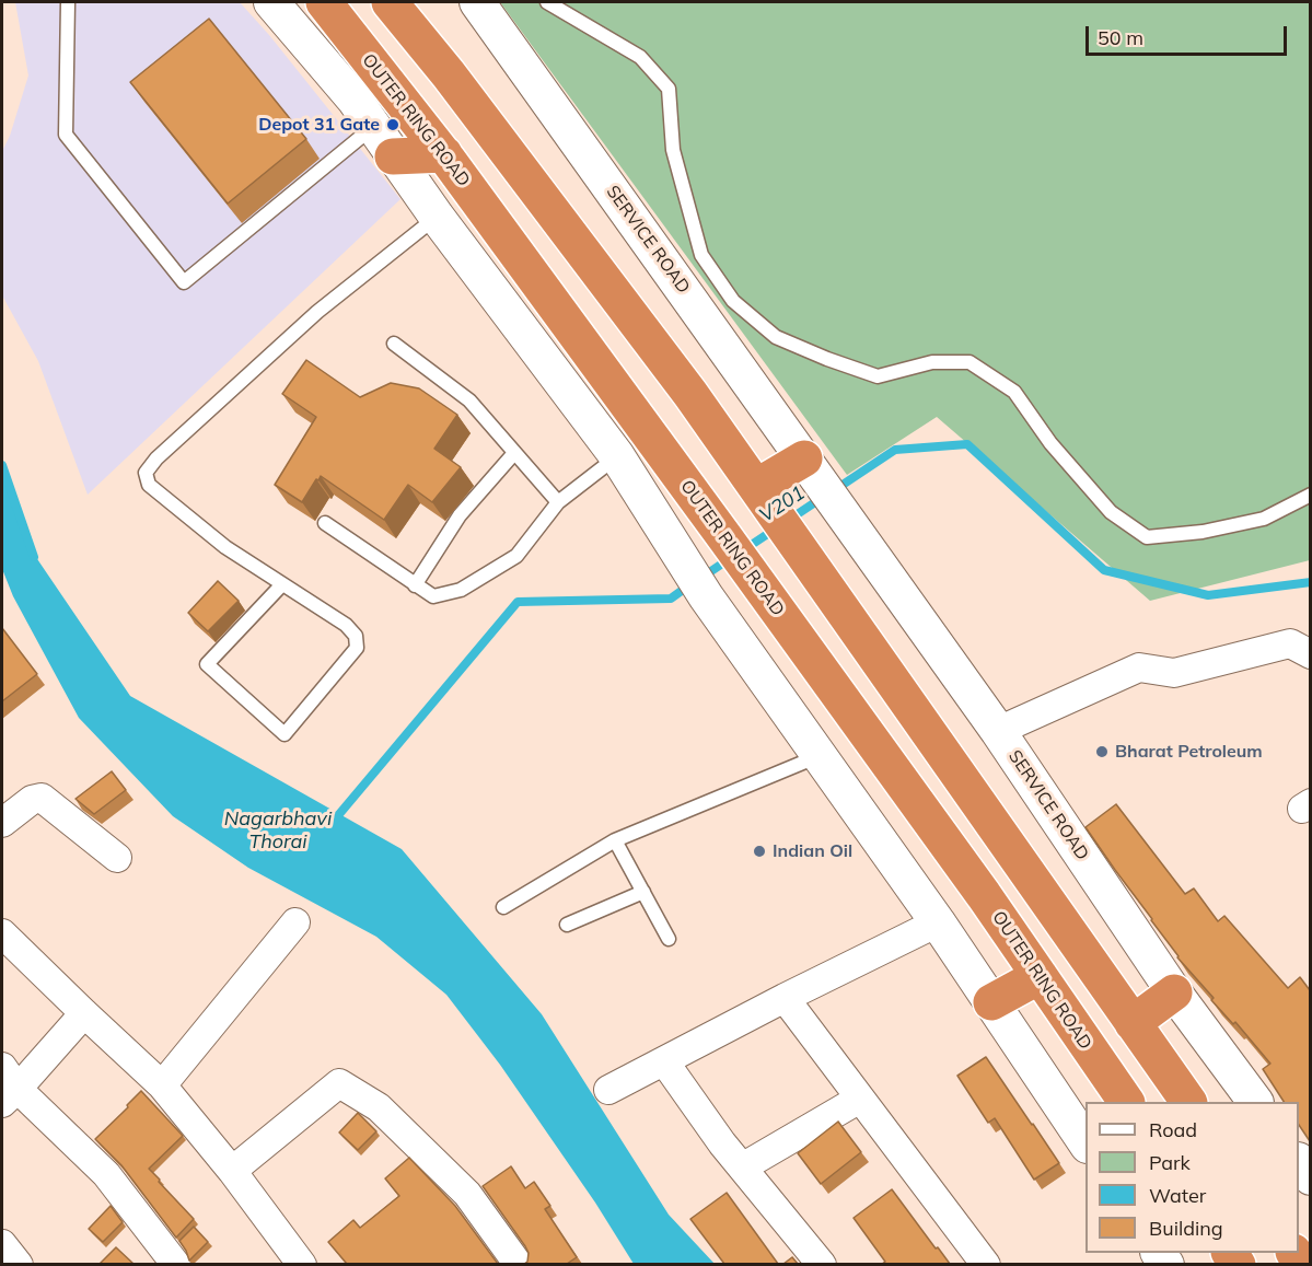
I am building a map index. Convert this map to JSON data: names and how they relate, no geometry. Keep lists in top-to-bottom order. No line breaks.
{"streets":{"highway":["OUTER RING ROAD"],"street":["SERVICE ROAD"]},"water":["V201","Nagarbhavi Thorai"],"places":["Depot 31 Gate","Bharat Petroleum","Indian Oil"],"legend":["Road","Park","Water","Building"],"scale_bar":"50 m"}
